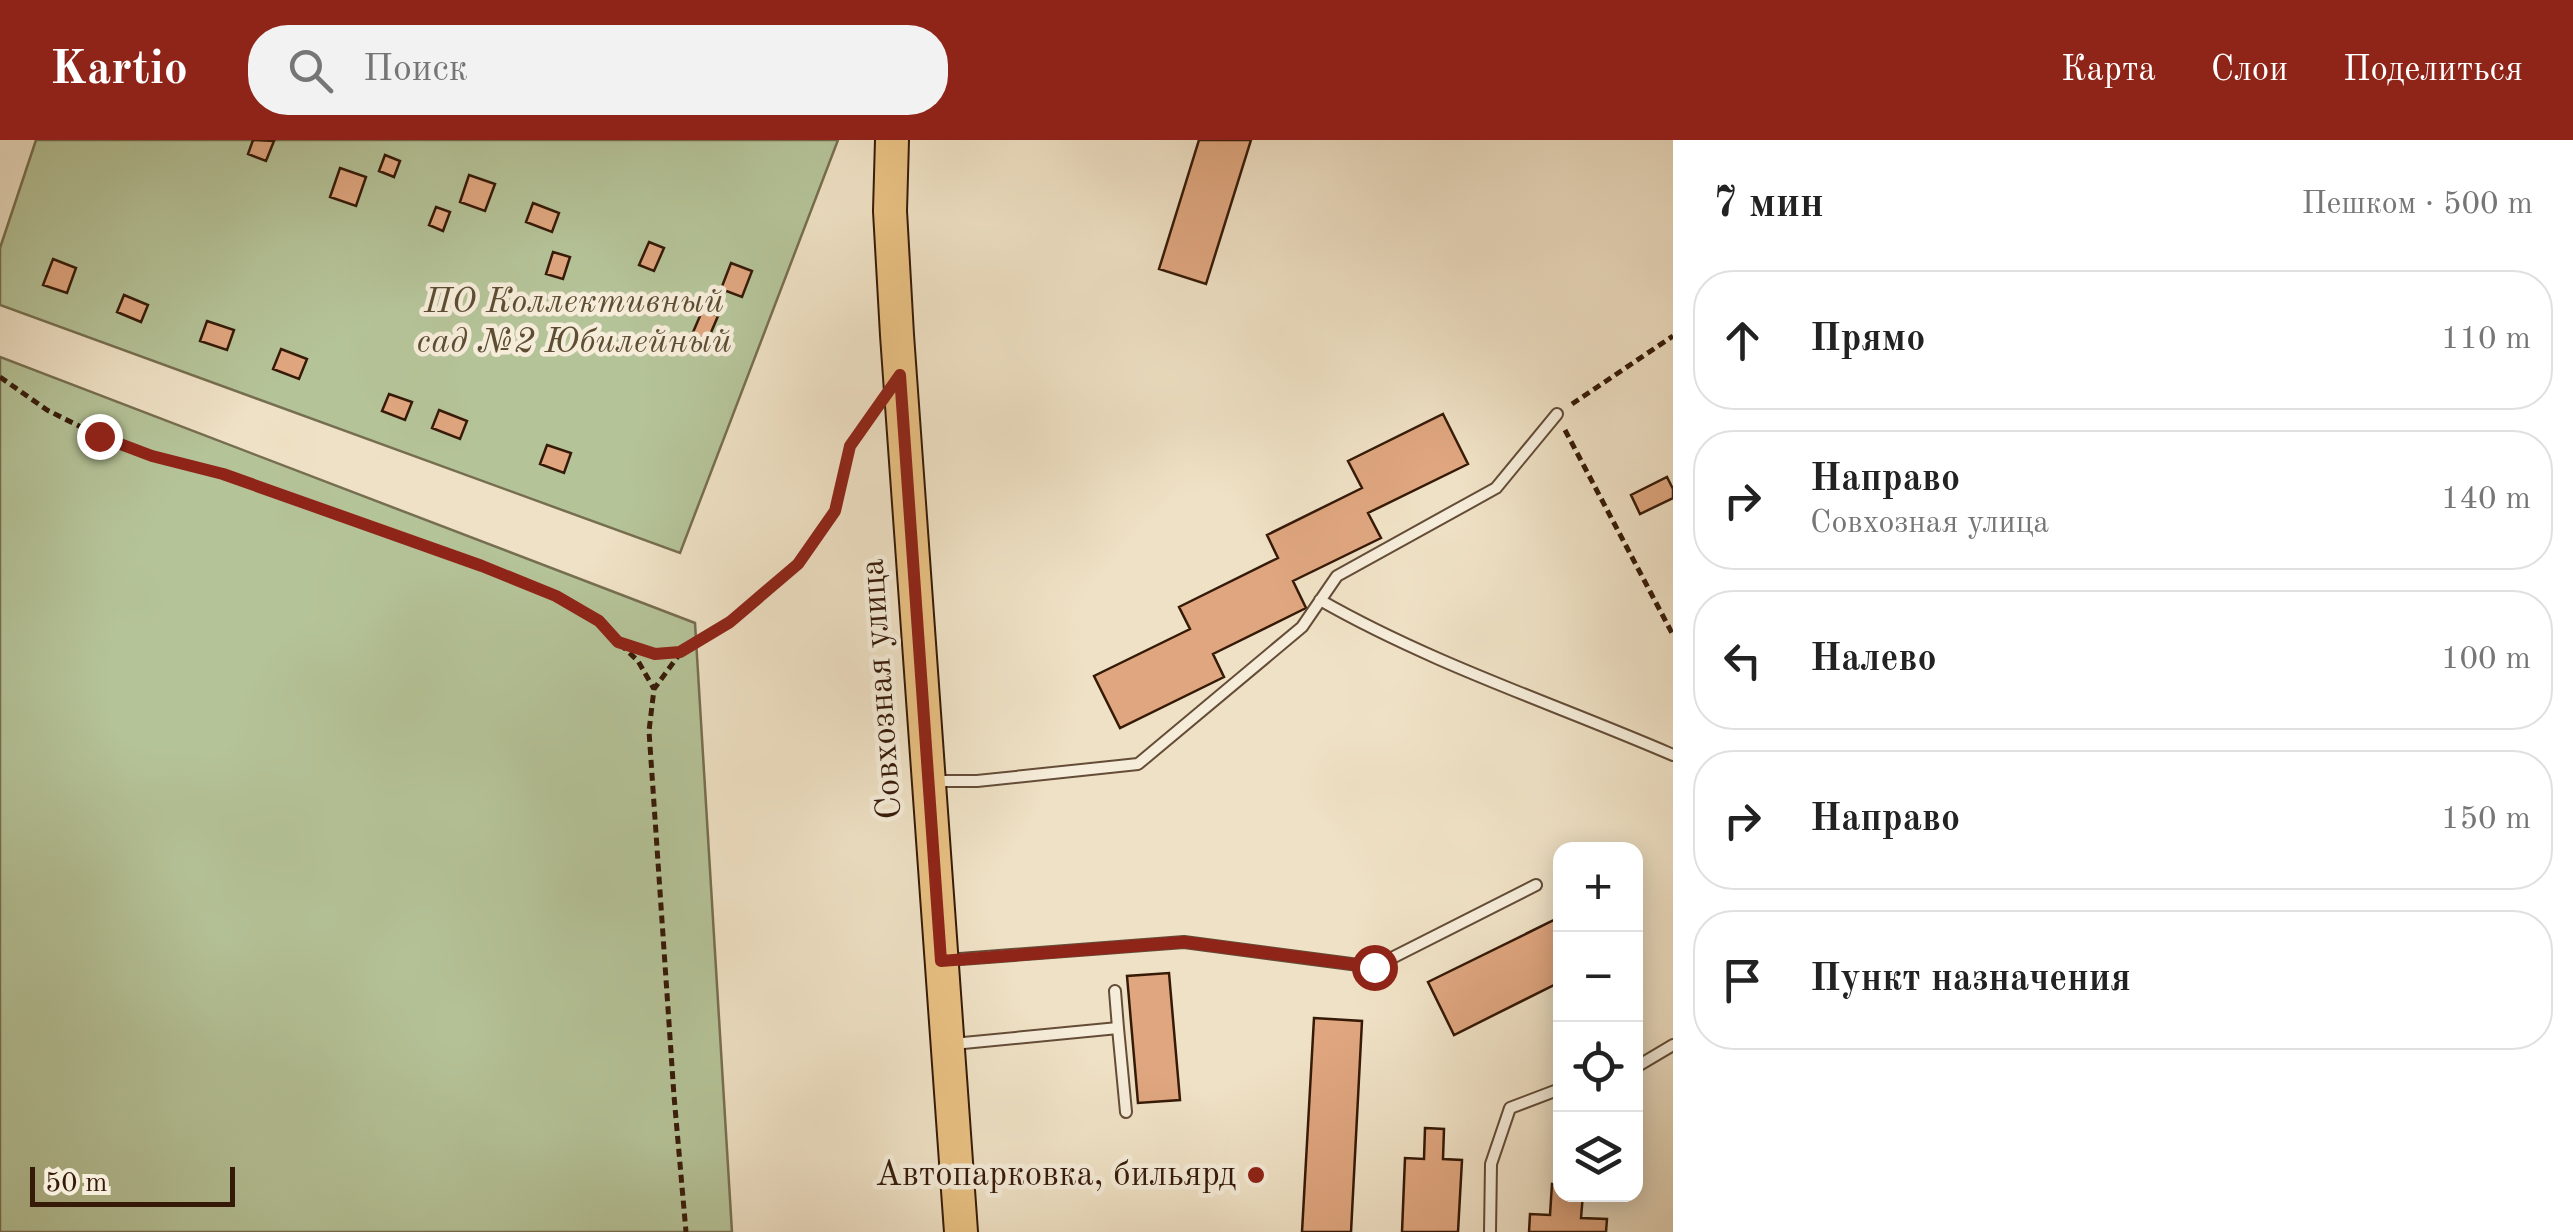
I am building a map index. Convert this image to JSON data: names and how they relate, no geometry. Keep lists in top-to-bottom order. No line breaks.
{"streets":{"main road":["Совхозная улица"]},"parks":["ПО Коллективный сад №2 Юбилейный"],"places":["Автопарковка, бильярд"],"scale_bar":"50 m","page":{"header":"Kartio","search":"Поиск","nav":["Карта","Слои","Поделиться"],"heading":["7 мин","Пешком · 500 m"],"list":[["Прямо","110 m"],["Направо","Совхозная улица","140 m"],["Налево","100 m"],["Направо","150 m"],"Пункт назначения"],"map_buttons":["+","−"],"scale":"50 m"}}
